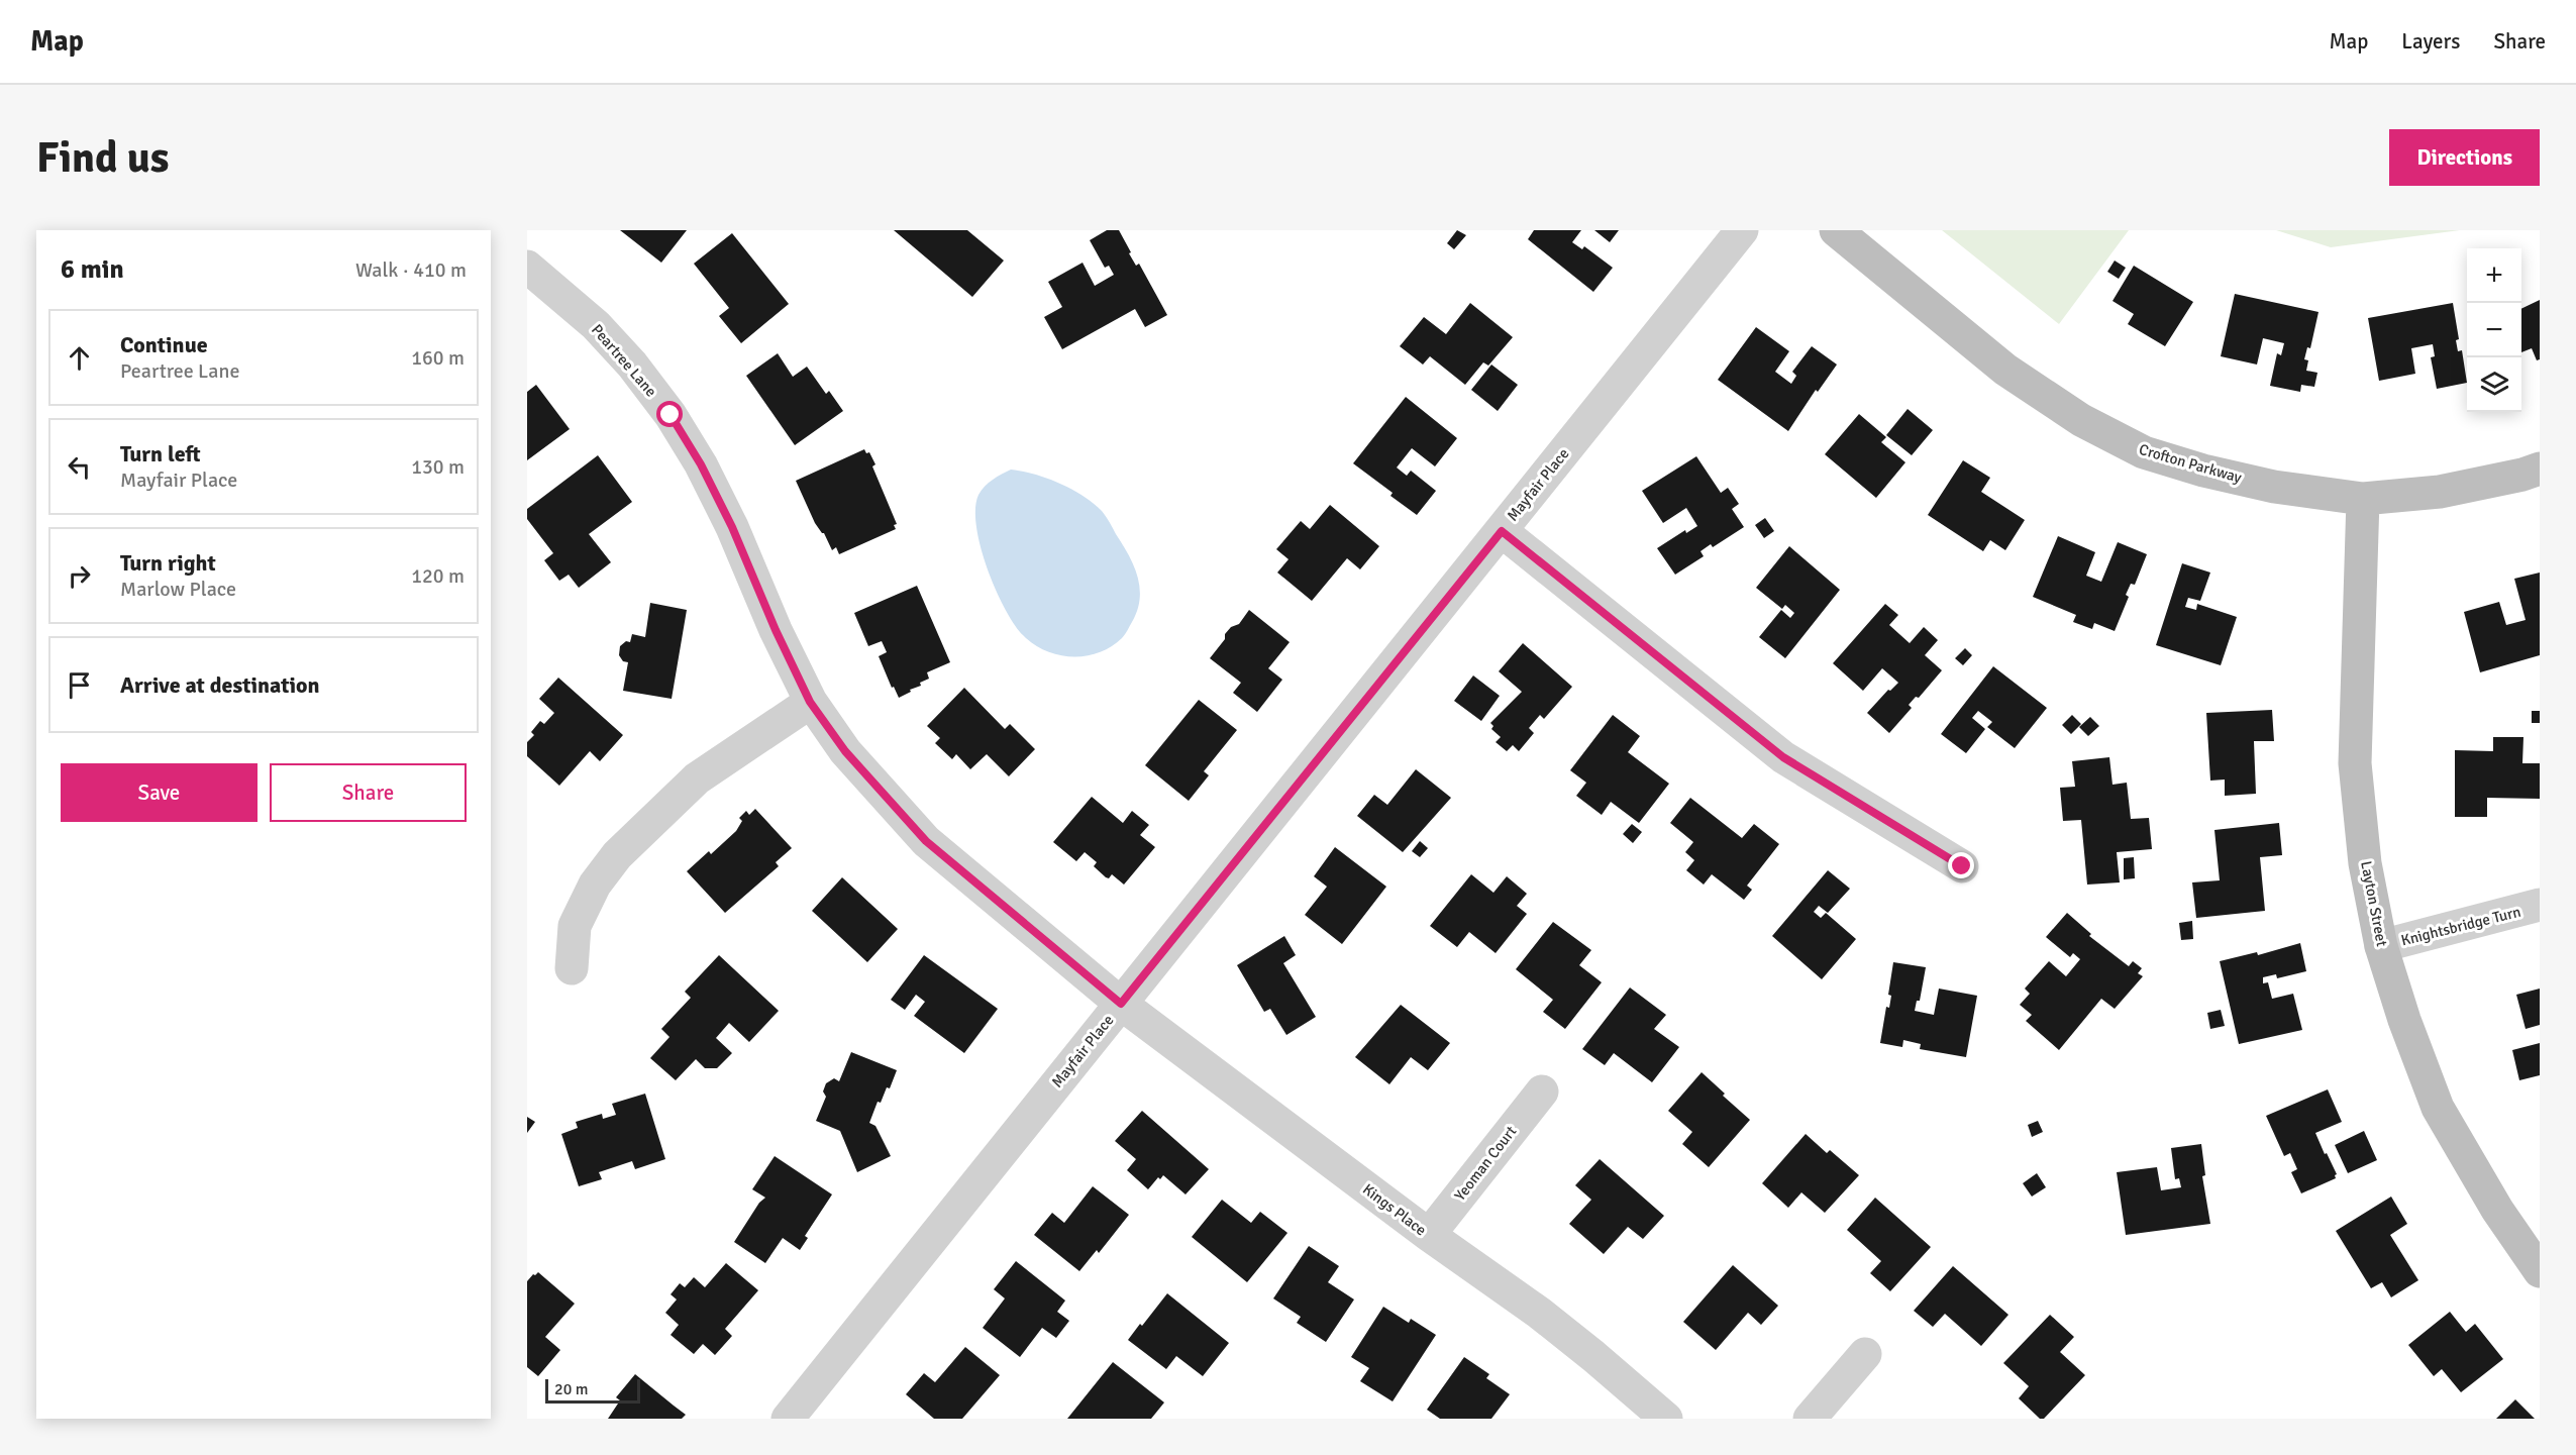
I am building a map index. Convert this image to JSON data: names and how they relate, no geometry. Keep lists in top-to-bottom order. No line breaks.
{"streets":{"street":["Peartree Lane","Crofton Parkway","Mayfair Place","Layton Street","Knightsbridge Turn","Yeoman Court","Kings Place"]},"crossings":[["Peartree Lane","Mayfair Place"],["Peartree Lane","Kings Place"],["Crofton Parkway","Layton Street"],["Mayfair Place","Kings Place"],["Layton Street","Knightsbridge Turn"],["Yeoman Court","Kings Place"]],"scale_bar":"20 m","page":{"header":"Map","nav":["Map","Layers","Share"],"buttons":["Directions",["Save","Share"]],"title":"Find us","heading":["6 min","Walk · 410 m"],"map_buttons":["+","−"],"list":[["Continue","Peartree Lane","160 m"],["Turn left","Mayfair Place","130 m"],["Turn right","Marlow Place","120 m"],"Arrive at destination"],"scale":"20 m"}}
